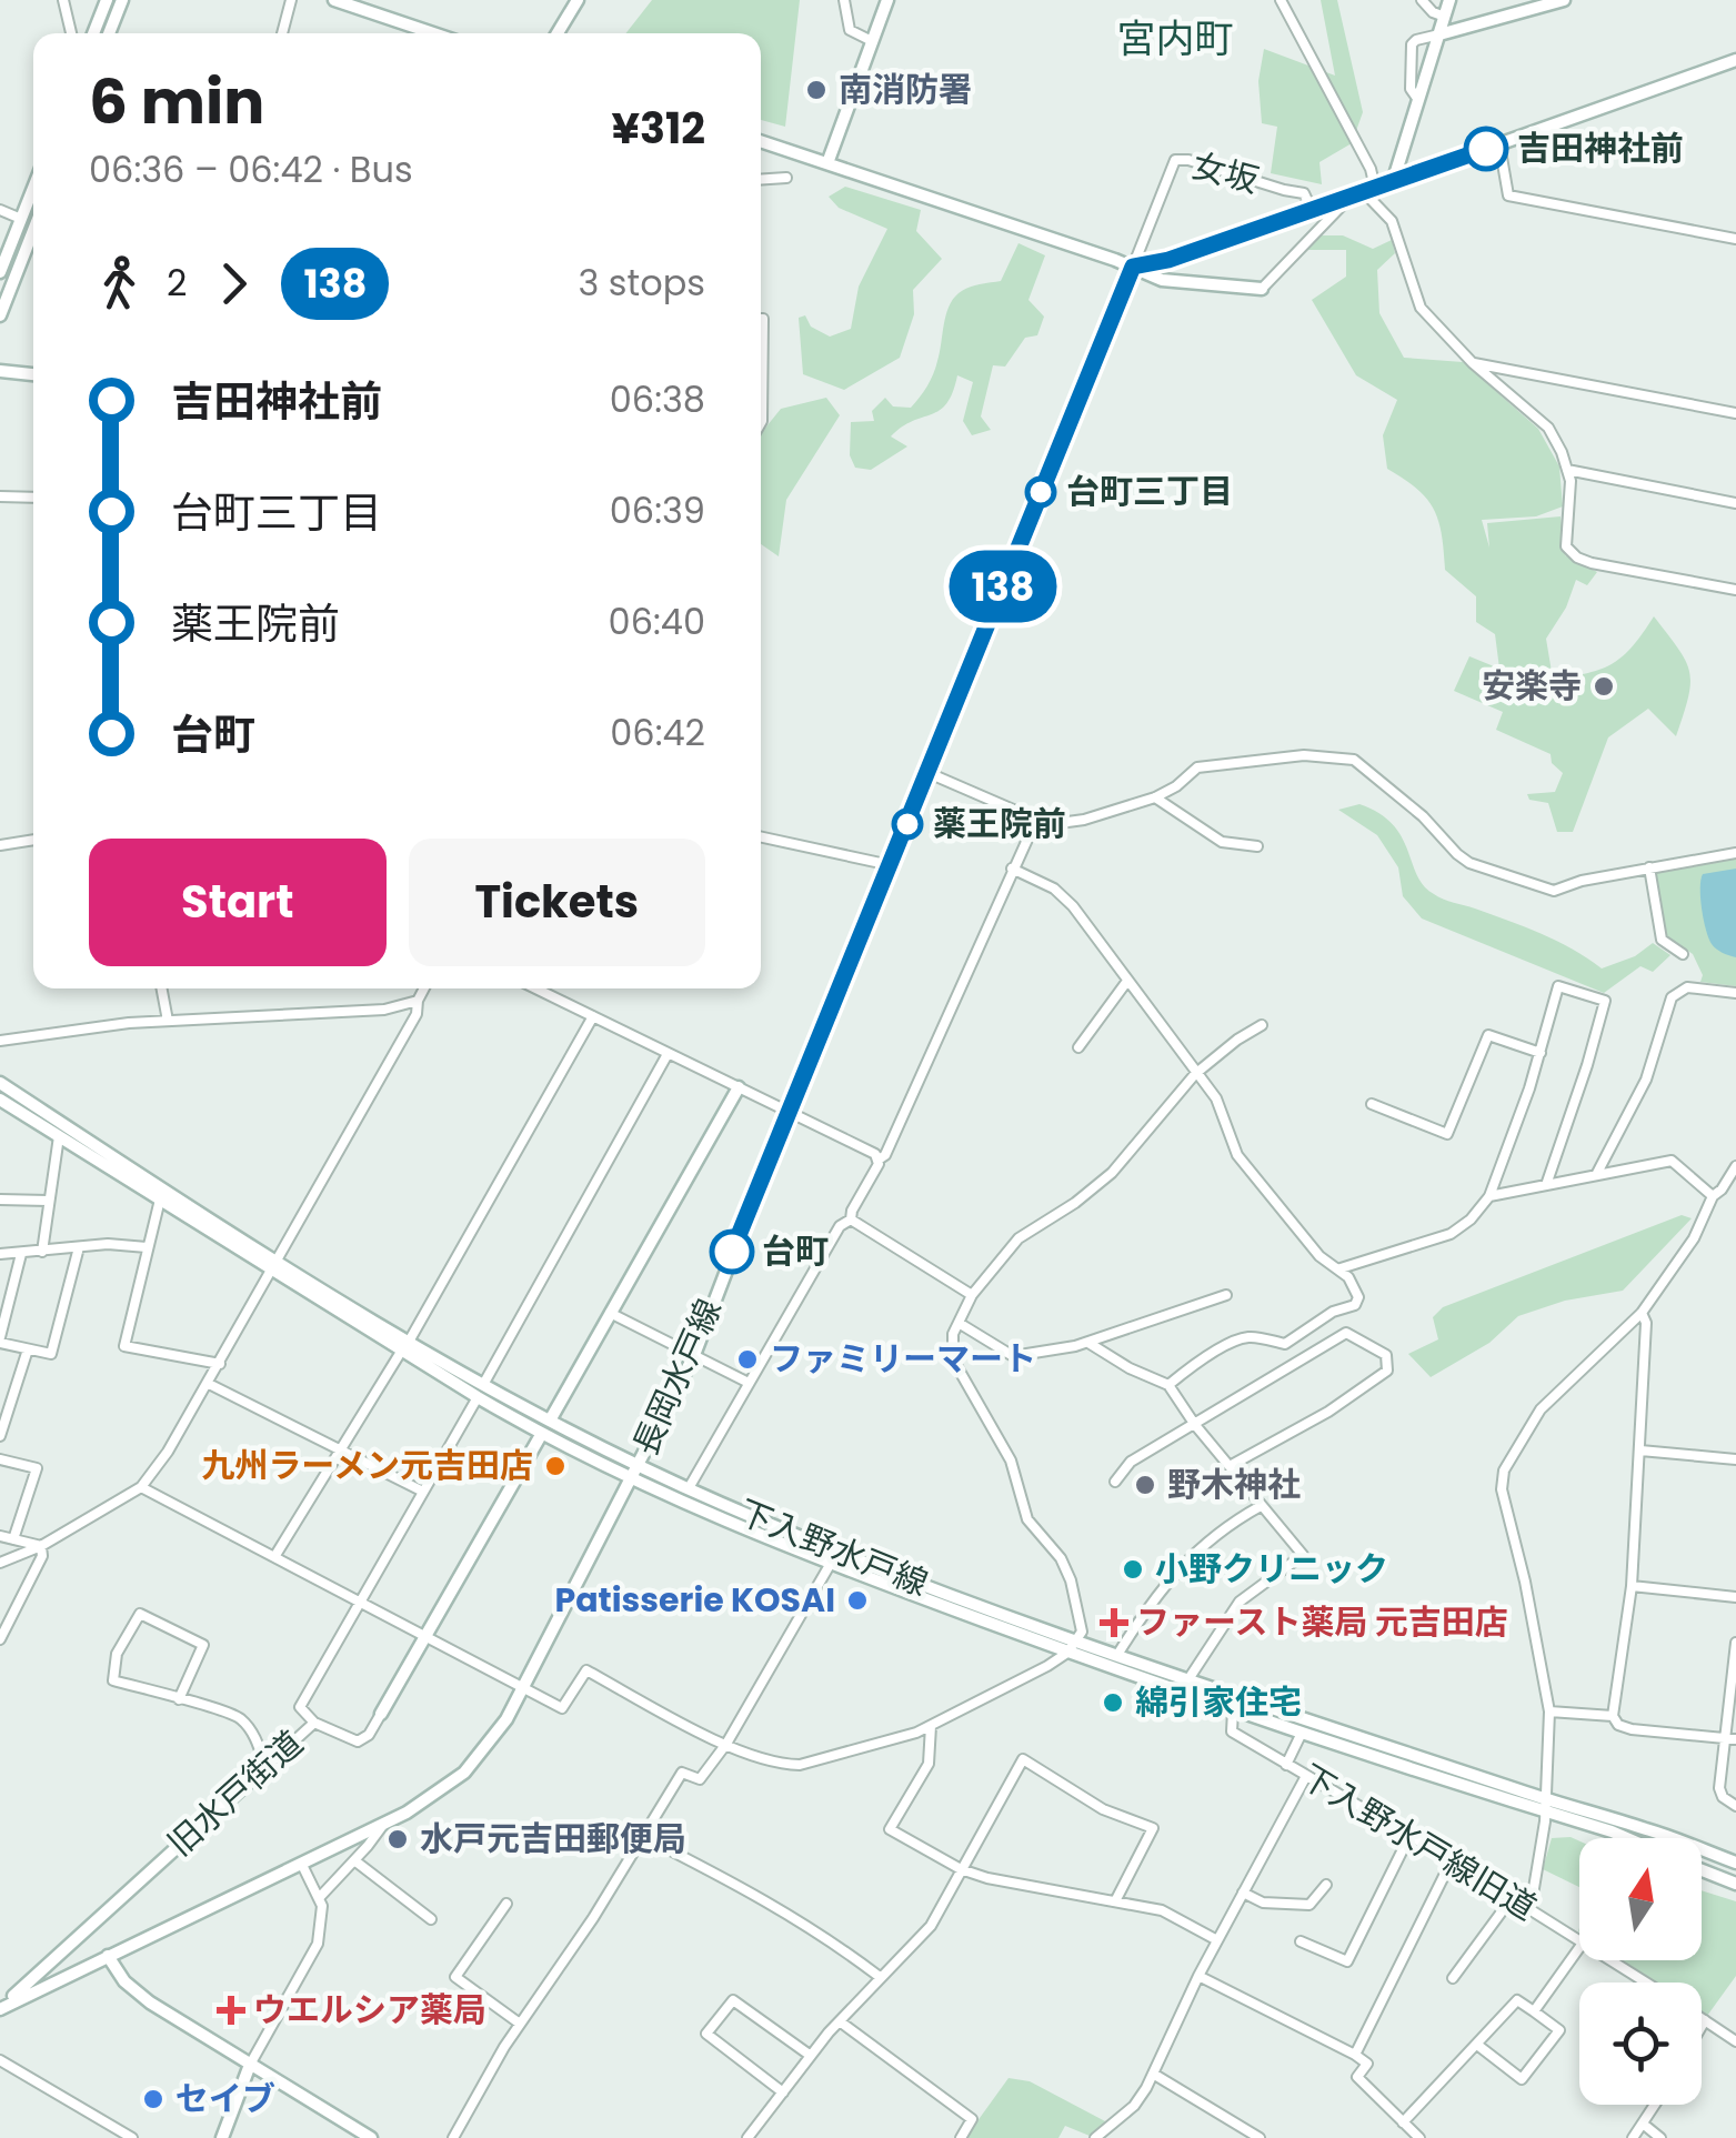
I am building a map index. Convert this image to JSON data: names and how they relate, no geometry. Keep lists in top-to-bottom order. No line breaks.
{"streets":{"main road":["長岡水戸線","下入野水戸線","旧水戸街道"],"street":["女坂","下入野水戸線旧道"]},"crossings":[["女坂","長岡水戸線"],["長岡水戸線","下入野水戸線"],["長岡水戸線","旧水戸街道"],["下入野水戸線","旧水戸街道"],["下入野水戸線","下入野水戸線旧道"]],"districts":["宮内町"],"places":{"other":["南消防署","吉田神社前","台町三丁目","安楽寺","薬王院前","台町","ファミリーマート","九州ラーメン元吉田店","野木神社","小野クリニック","Patisserie KOSAI","綿引家住宅","水戸元吉田郵便局","セイブ"],"health":["ファースト薬局 元吉田店","ウエルシア薬局"]},"lines":["bus line 138"],"north":"top","page":{"on_map":"138","heading":["6 min","06:36 – 06:42 · Bus","¥312"],"legs":["2","138","3 stops"],"list":[{"name":"吉田神社前","value":"06:38"},{"name":"台町三丁目","value":"06:39"},{"name":"薬王院前","value":"06:40"},{"name":"台町","value":"06:42"}],"buttons":["Start","Tickets"]}}
